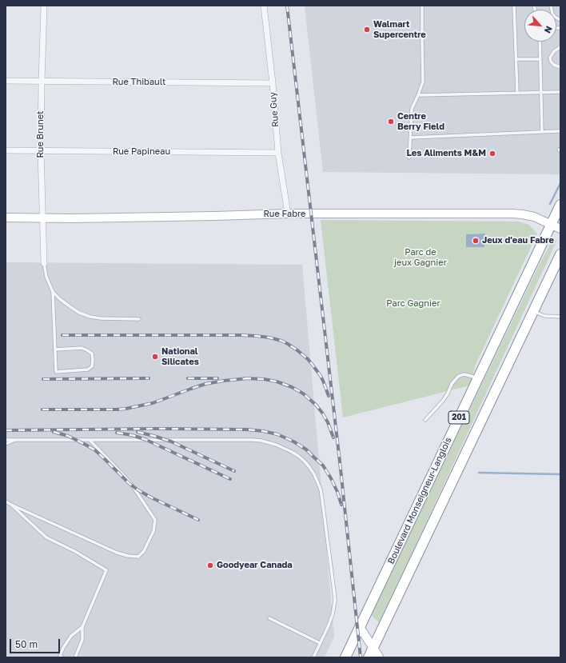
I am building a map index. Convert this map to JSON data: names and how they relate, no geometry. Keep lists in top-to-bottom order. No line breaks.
{"streets":{"highway":["201","Boulevard Monseigneur-Langlois"],"street":["Rue Thibault","Rue Guy","Rue Brunet","Rue Papineau","Rue Fabre"]},"crossings":[["Rue Thibault","Rue Guy"],["Rue Thibault","Rue Brunet"],["Rue Guy","Rue Papineau"],["Rue Guy","Rue Fabre"],["Rue Brunet","Rue Papineau"],["Rue Brunet","Rue Fabre"],["Rue Fabre","Boulevard Monseigneur-Langlois"]],"parks":["Parc de jeux Gagnier","Parc Gagnier"],"places":["Walmart Supercentre","Centre Berry Field","Les Aliments M&M","Jeux d'eau Fabre","National Silicates","Goodyear Canada"],"scale_bar":"50 m","north":"bottom right"}
